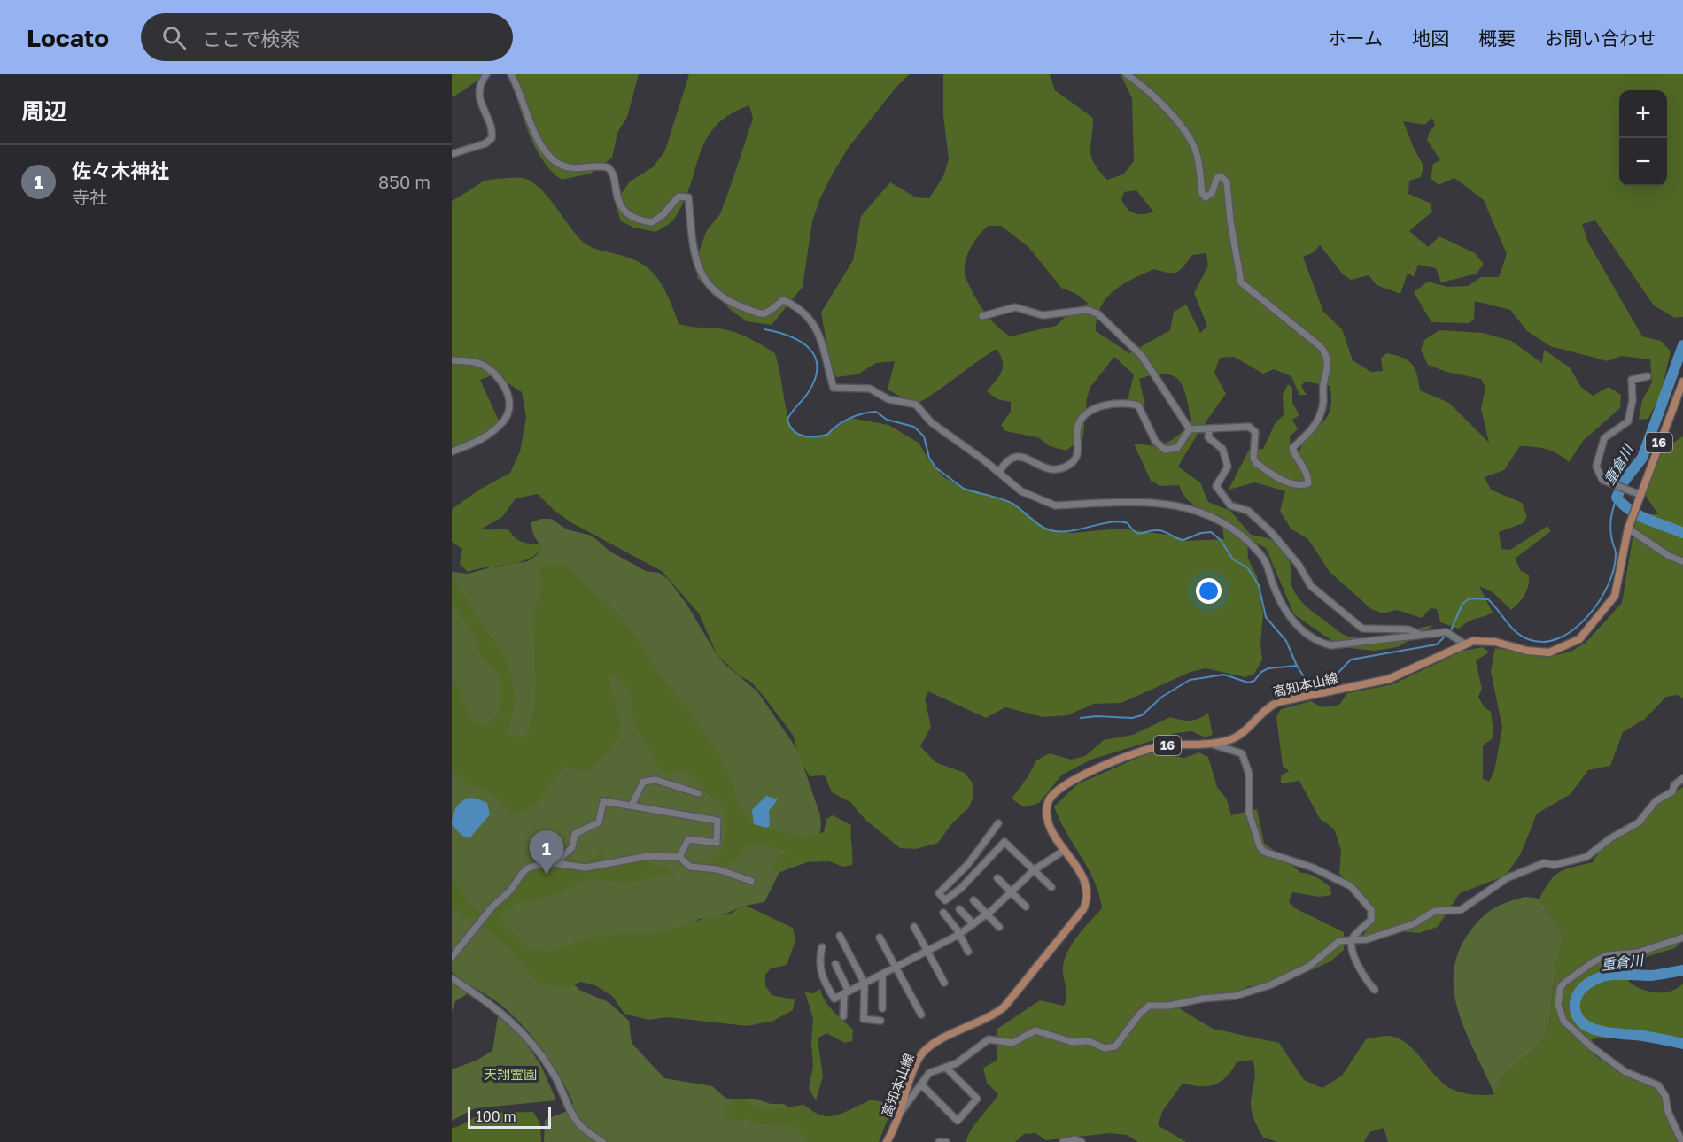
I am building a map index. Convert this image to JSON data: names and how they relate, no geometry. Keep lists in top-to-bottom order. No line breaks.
{"streets":{"main road":["16","高知本山線"]},"water":["重倉川"],"parks":["天翔霊園"],"scale_bar":"100 m","page":{"header":"Locato","search":"ここで検索","nav":["ホーム","地図","概要","お問い合わせ"],"heading":"周辺","map_buttons":["+","−"],"list":[{"mark":"1","name":"佐々木神社","note":"寺社","value":"850 m"}],"pins":"1","scale":"100 m"}}
